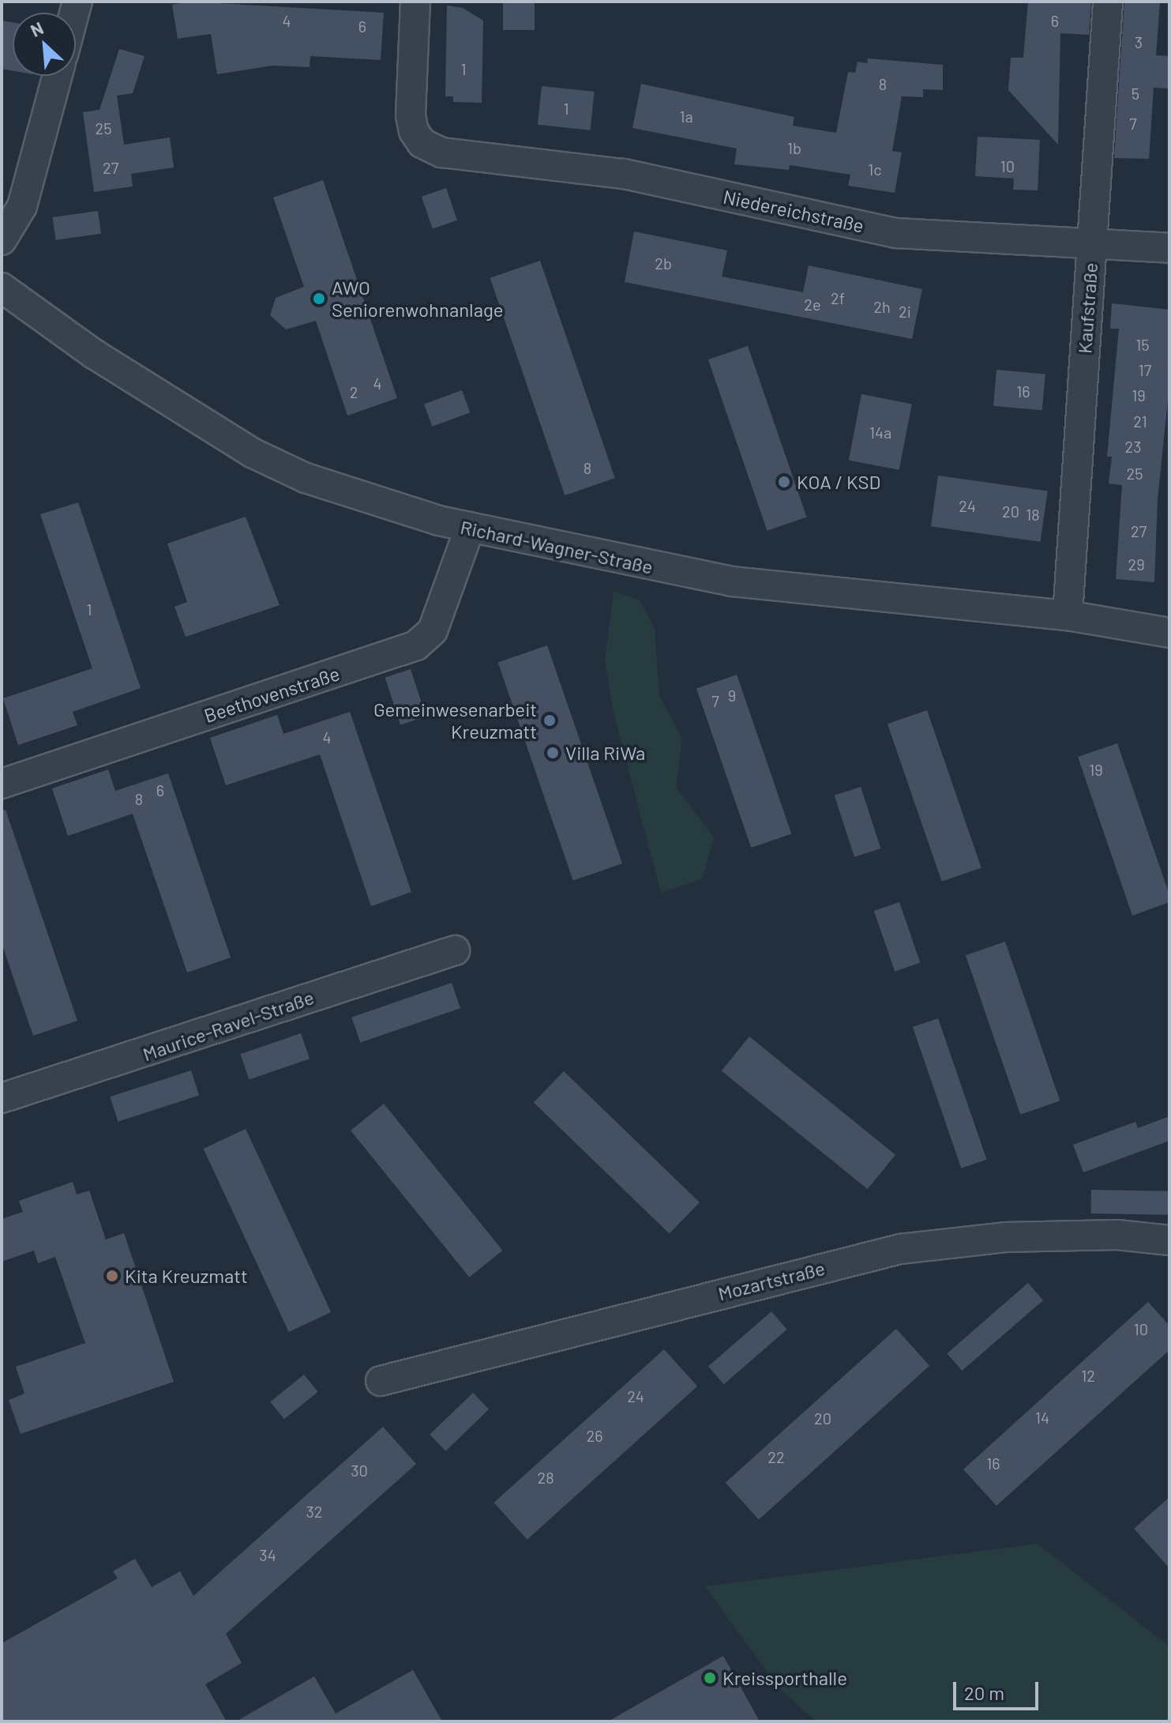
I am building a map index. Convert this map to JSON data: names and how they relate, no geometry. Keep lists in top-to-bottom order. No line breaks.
{"streets":{"street":["Niedereichstraße","Kaufstraße","Richard-Wagner-Straße","Beethovenstraße","Maurice-Ravel-Straße","Mozartstraße"]},"crossings":[["Niedereichstraße","Kaufstraße"],["Kaufstraße","Richard-Wagner-Straße"],["Richard-Wagner-Straße","Beethovenstraße"]],"places":["AWO Seniorenwohnanlage","KOA / KSD","Gemeinwesenarbeit Kreuzmatt","Villa RiWa","Kita Kreuzmatt","Kreissporthalle"],"house_numbers":["4","6","6","3","1","8","5","1","1a","7","25","1b","10","27","1c","2b","2f","2e","2h","2i","15","17","4","16","2","19","21","14a","23","8","25","24","20","18","27","29","1","9","7","4","19","6","8","10","12","24","14","20","26","22","16","30","28","32","34"],"scale_bar":"20 m","north":"top left"}
